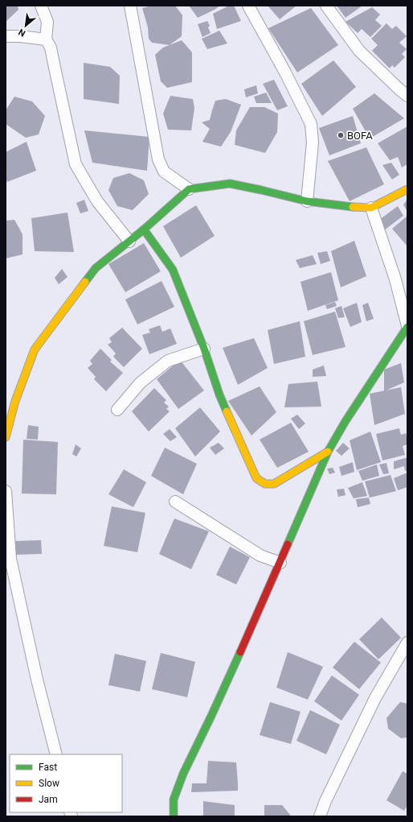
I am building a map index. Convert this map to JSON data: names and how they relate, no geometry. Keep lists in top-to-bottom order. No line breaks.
{"places":["BOFA"],"legend":["Fast","Slow","Jam"],"north":"bottom left"}
